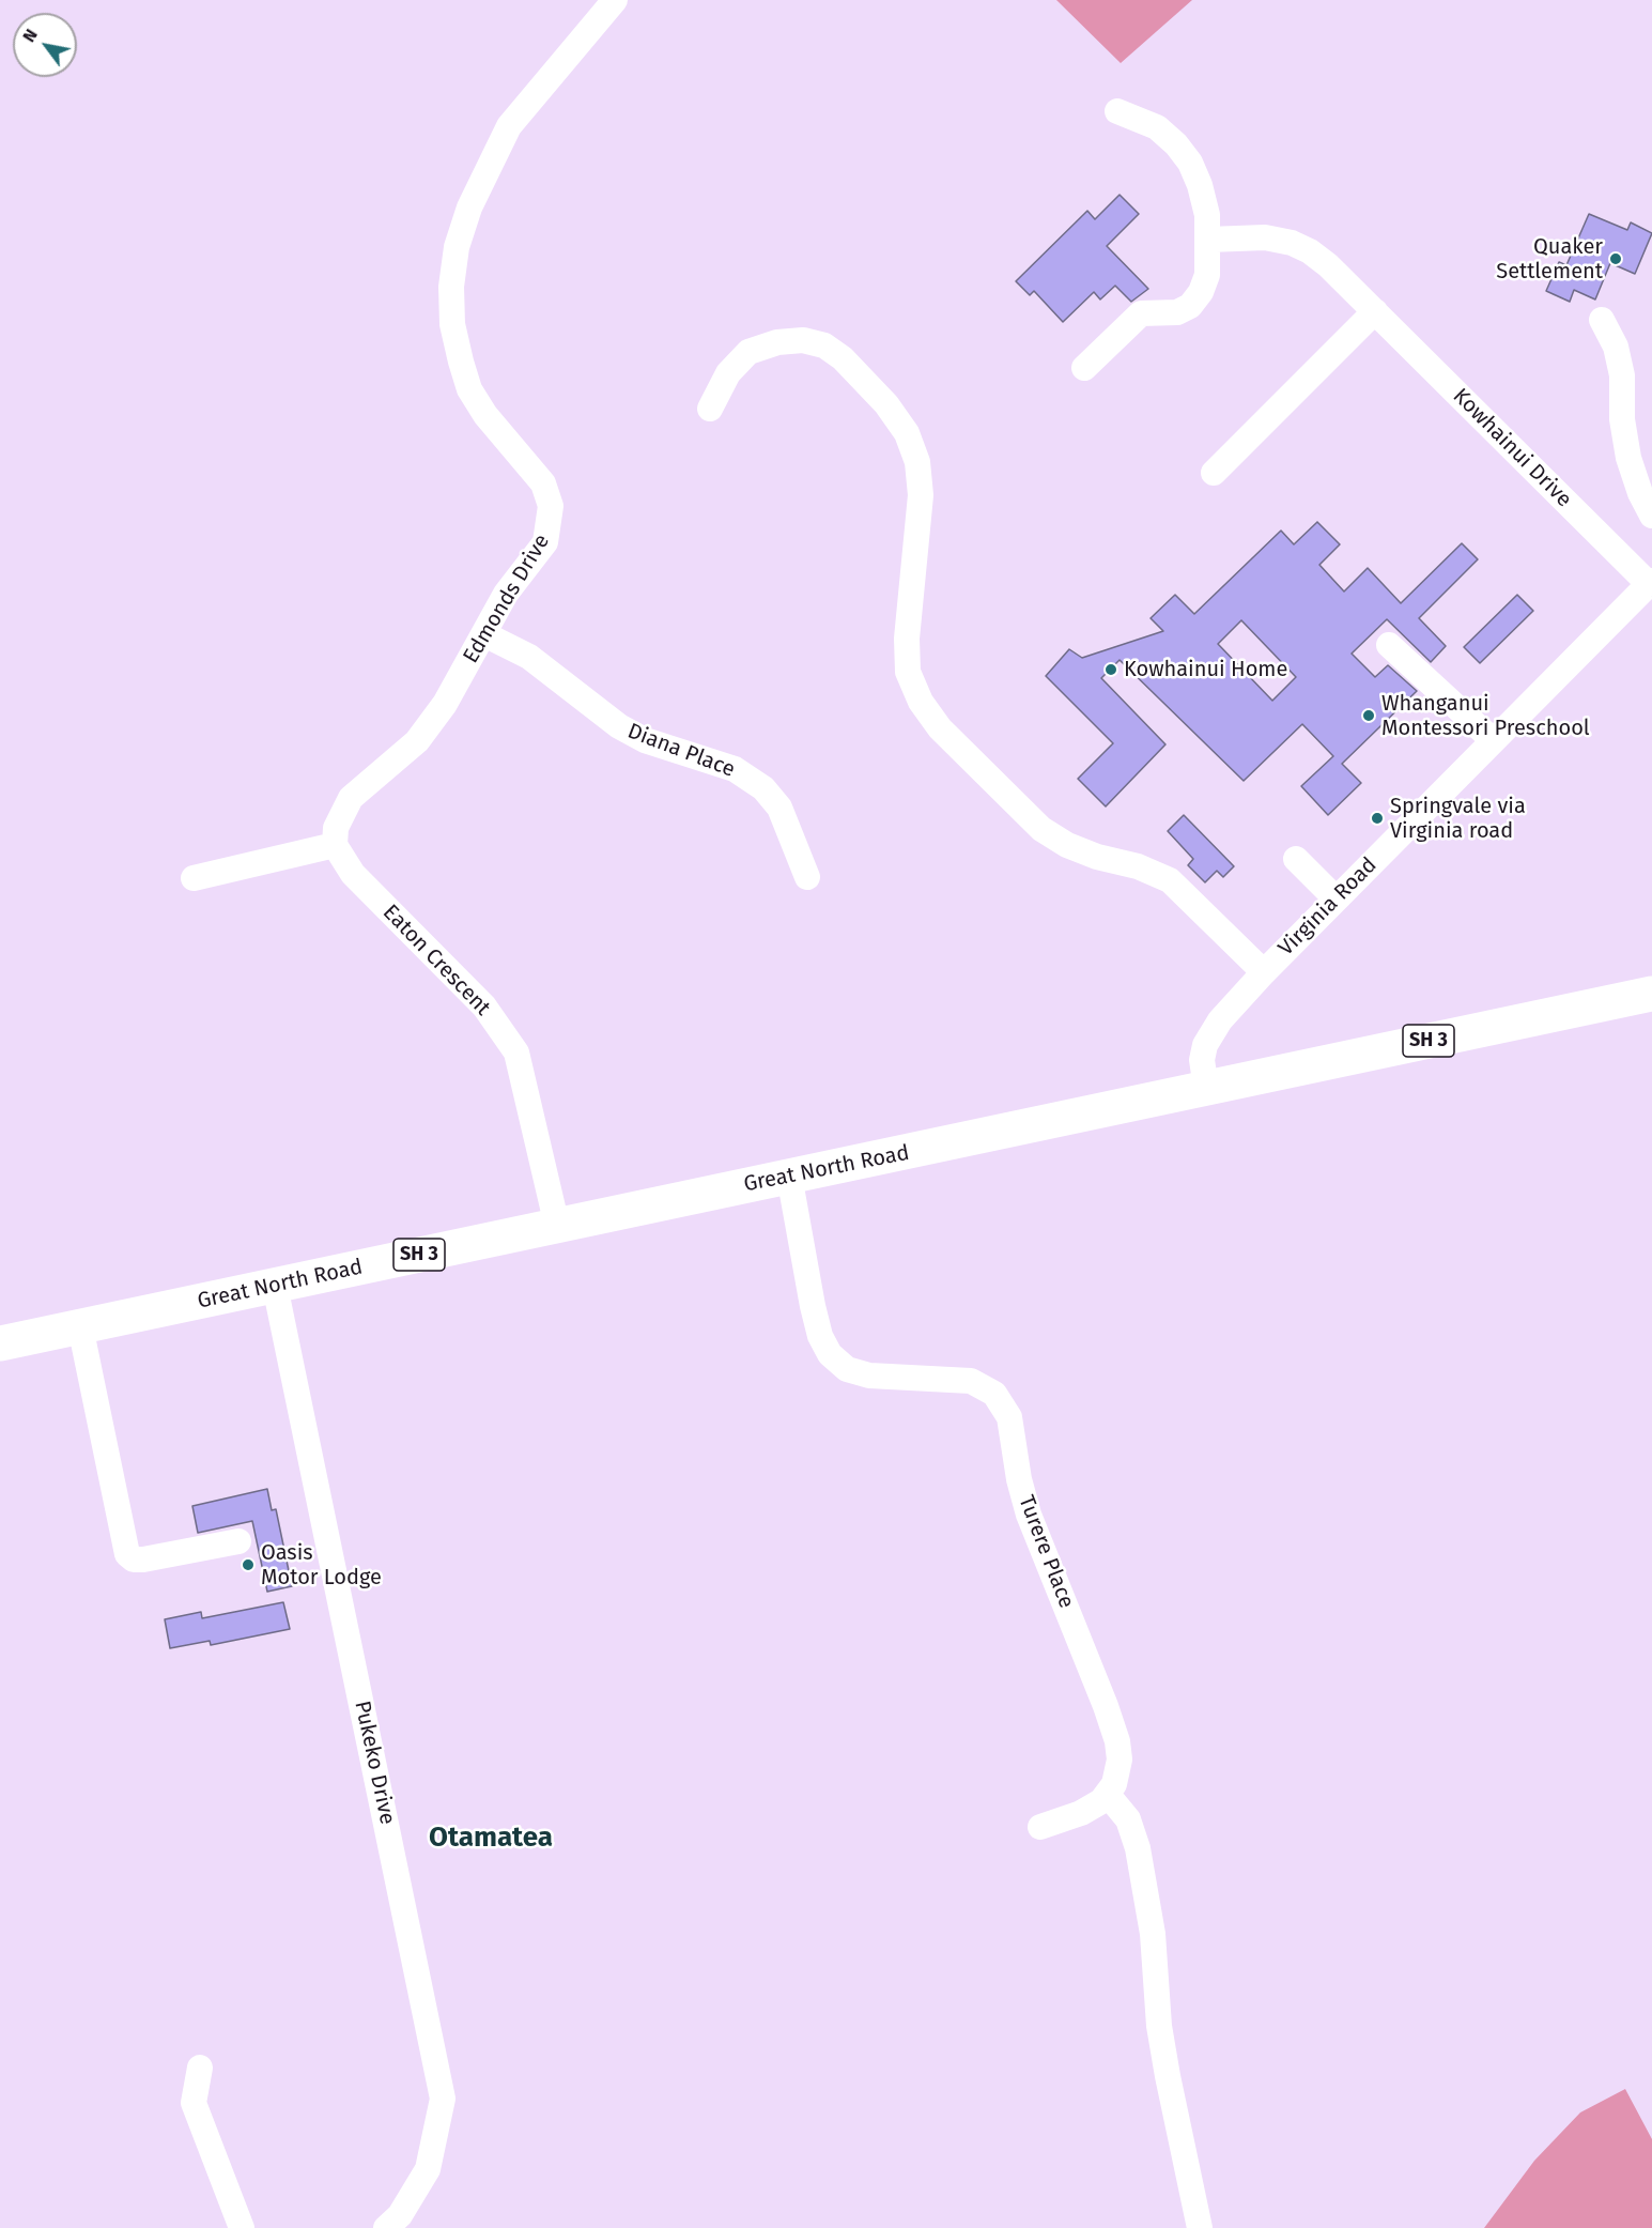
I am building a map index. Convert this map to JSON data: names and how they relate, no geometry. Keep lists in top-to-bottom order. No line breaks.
{"streets":{"highway":["SH 3","Great North Road"],"street":["Kowhainui Drive","Edmonds Drive","Diana Place","Virginia Road","Eaton Crescent","Turere Place","Pukeko Drive"]},"crossings":[["Kowhainui Drive","Virginia Road"],["Edmonds Drive","Diana Place"],["Edmonds Drive","Eaton Crescent"],["Virginia Road","Great North Road"],["Eaton Crescent","Great North Road"],["Great North Road","Turere Place"],["Great North Road","Pukeko Drive"]],"districts":["Otamatea"],"places":["Quaker Settlement","Kowhainui Home","Whanganui Montessori Preschool","Springvale via Virginia road","Oasis Motor Lodge"],"north":"top left"}
